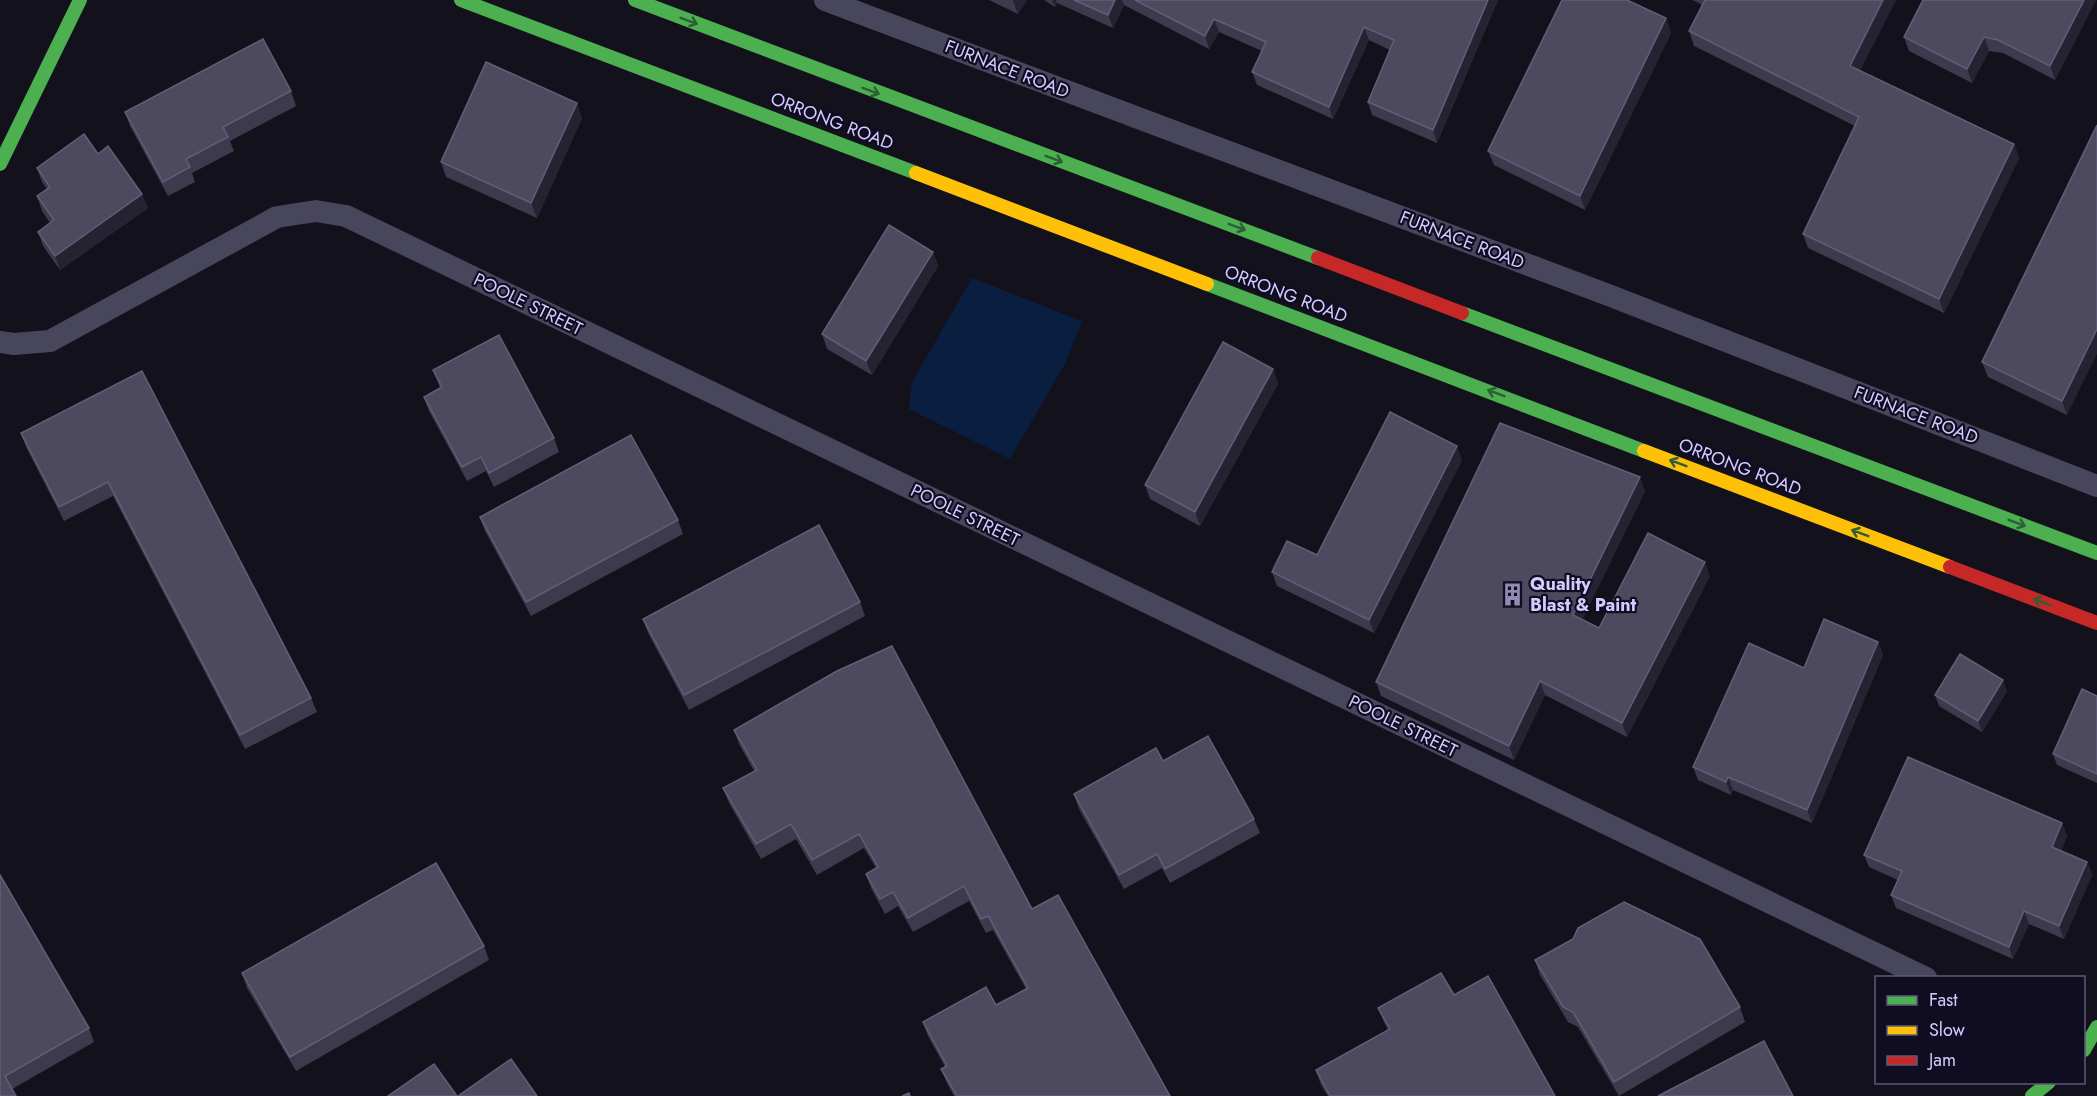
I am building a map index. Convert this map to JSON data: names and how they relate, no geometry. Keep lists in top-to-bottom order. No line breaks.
{"streets":{"main road":["ORRONG ROAD"],"street":["FURNACE ROAD","POOLE STREET"]},"places":{"building":["Quality Blast & Paint"]},"legend":["Fast","Slow","Jam"]}
